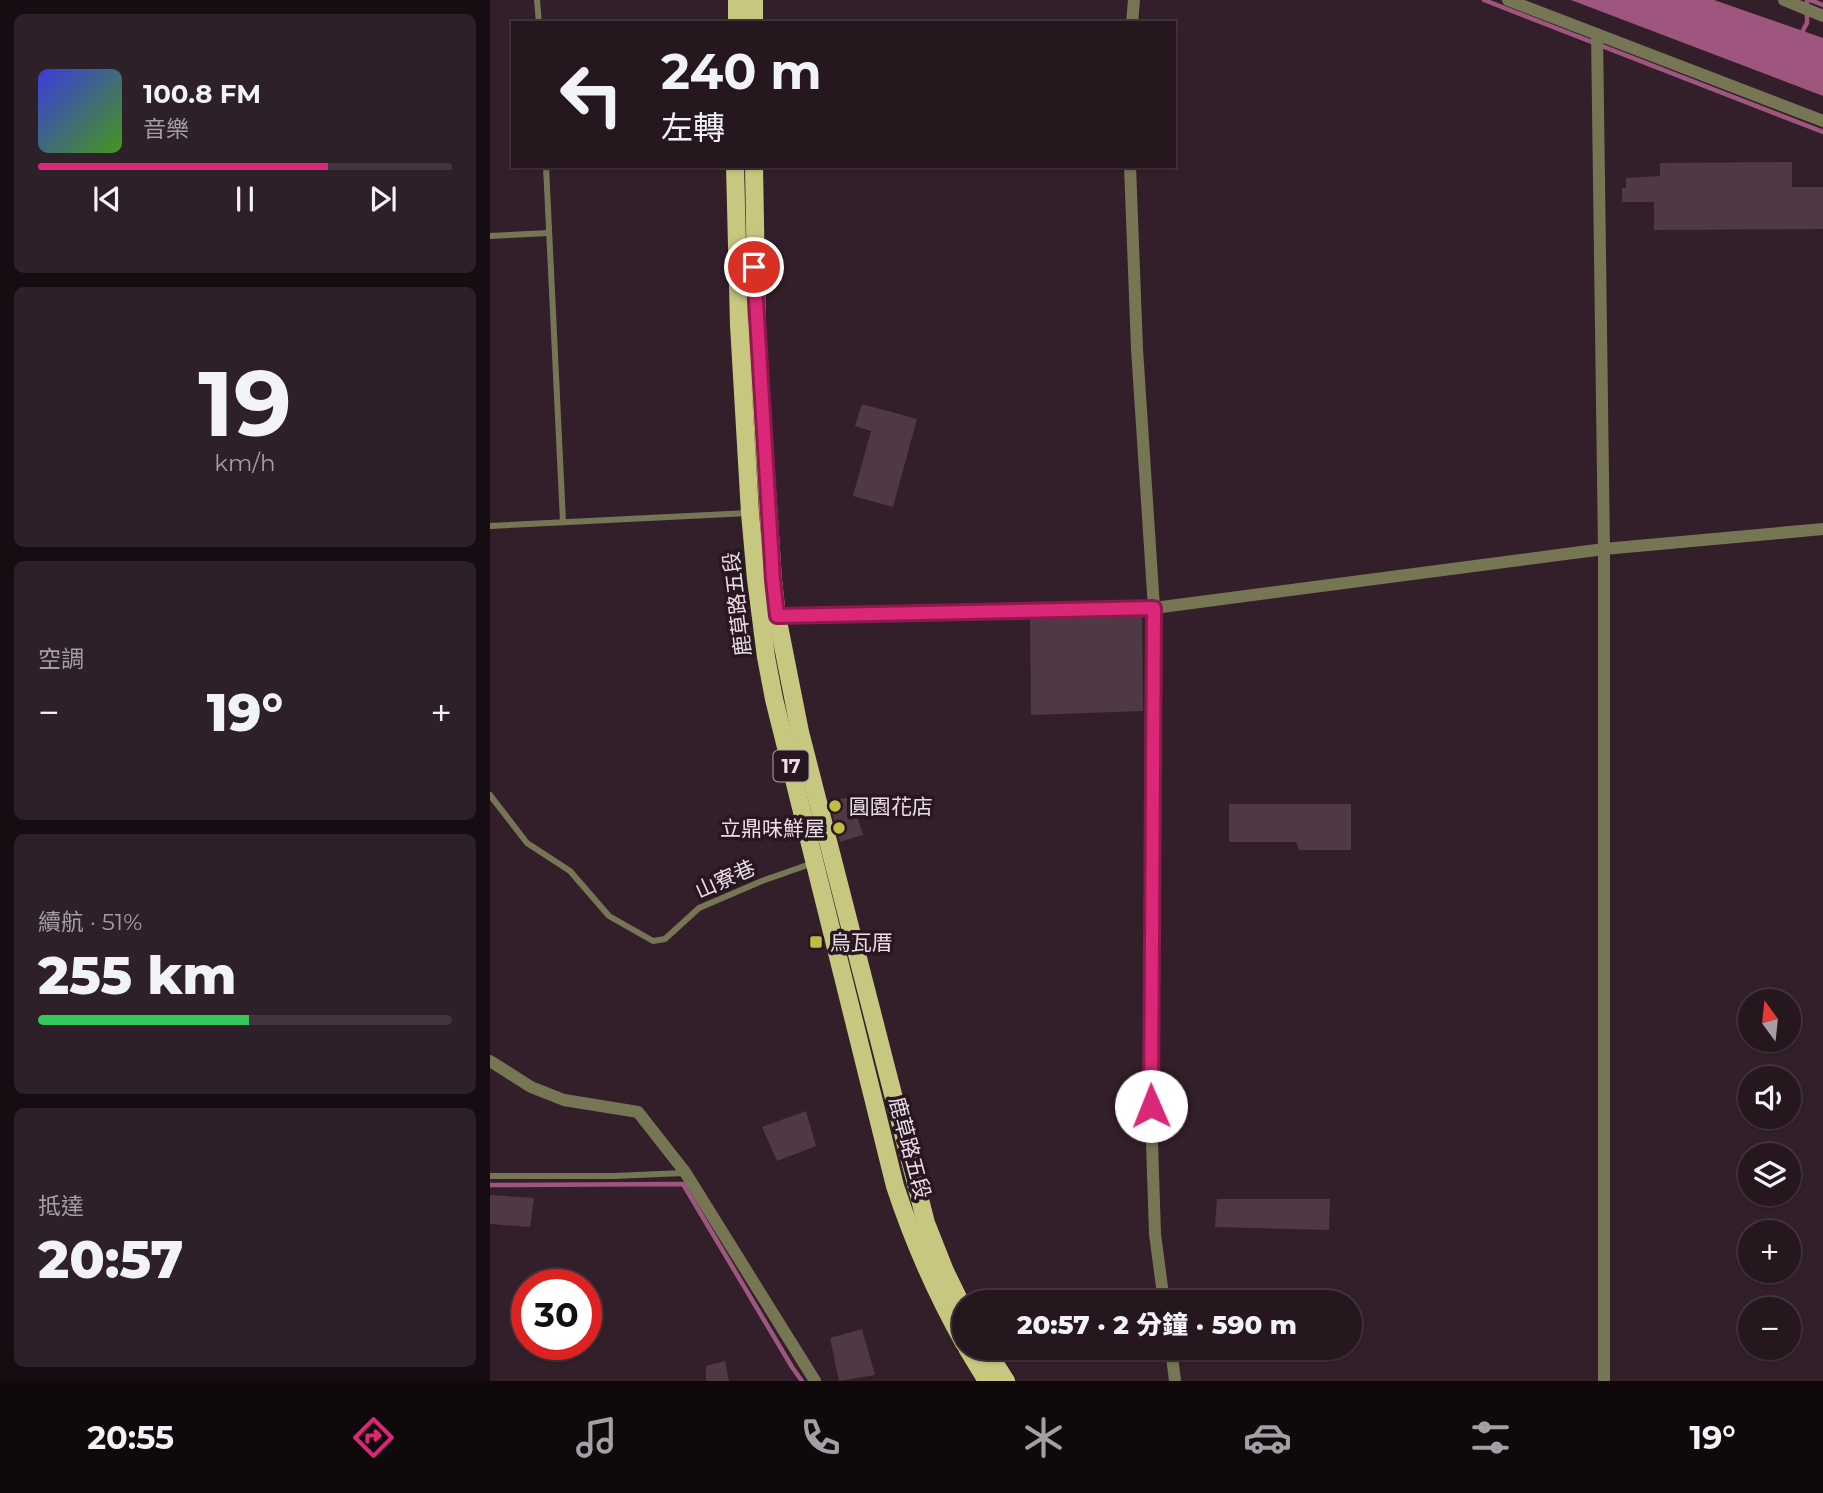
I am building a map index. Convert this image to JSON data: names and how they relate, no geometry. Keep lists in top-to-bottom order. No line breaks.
{"streets":{"main road":["鹿草路五段","17"],"lane":["山寮巷"]},"crossings":[["鹿草路五段","山寮巷"]],"places":{"other":["圓園花店","立鼎味鮮屋"],"transit":["烏瓦厝"]},"north":"top","page":{"turn":["240 m","左轉"],"song":["100.8 FM","音樂"],"tile":[["19","km/h"],"空調",["續航 · 51%","255 km"],["抵達","20:57"]],"heat":["−","19°","+"],"map_buttons":["+","−"],"limit":"30","trip":"20:57 · 2 分鐘 · 590 m","tabs":["20:55","19°"]}}
